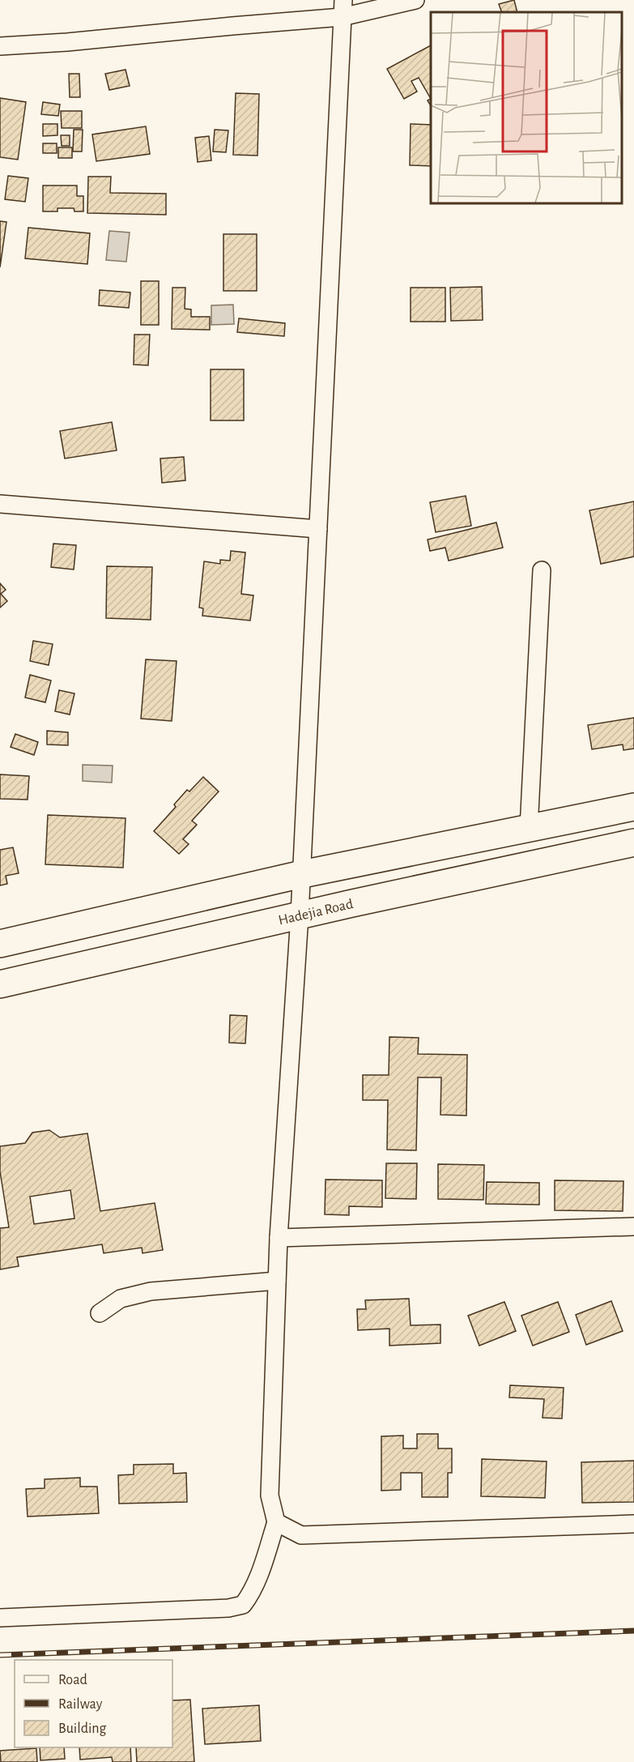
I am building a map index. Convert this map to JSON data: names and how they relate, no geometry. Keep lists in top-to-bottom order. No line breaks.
{"streets":{"main road":["Hadejia Road"]},"legend":["Road","Railway","Building"]}
